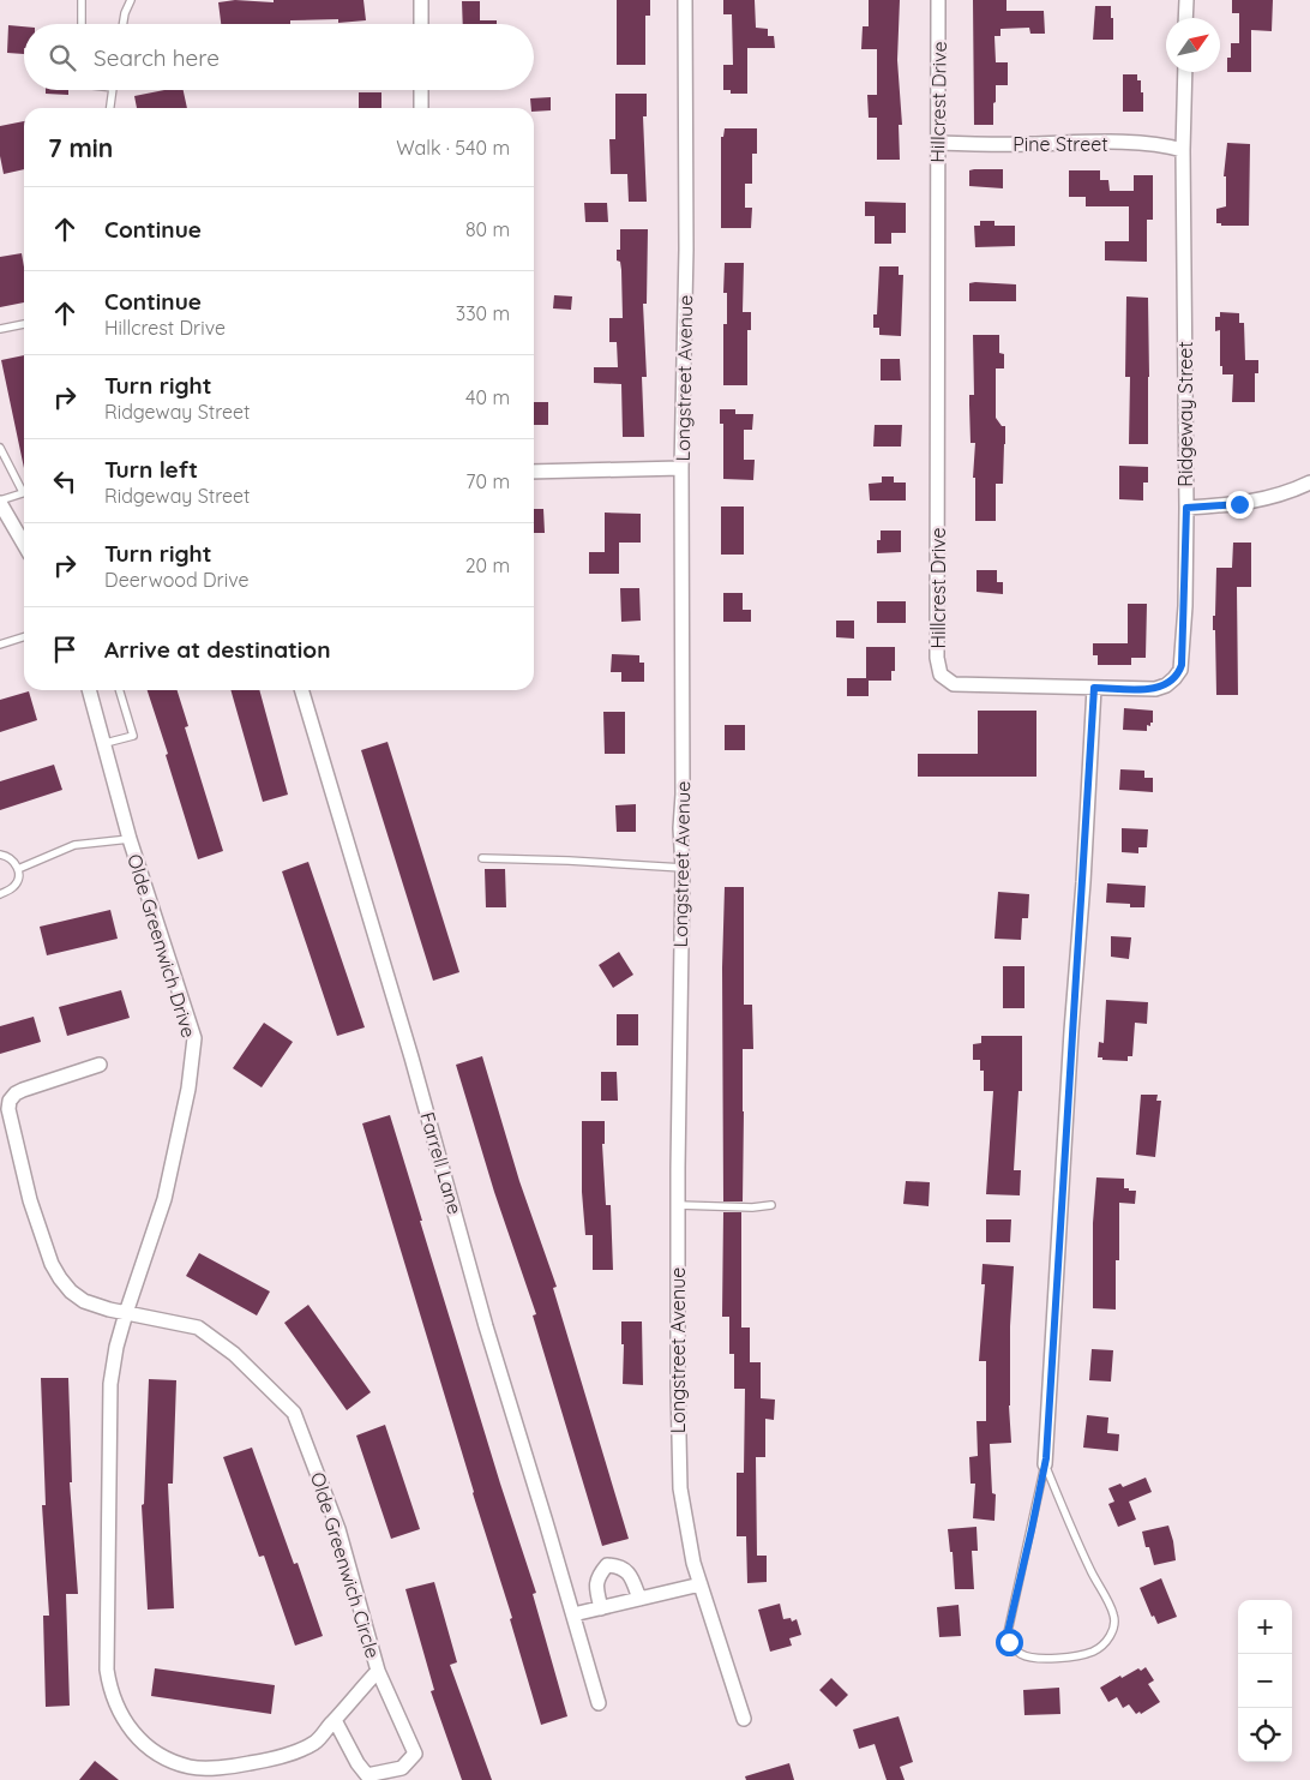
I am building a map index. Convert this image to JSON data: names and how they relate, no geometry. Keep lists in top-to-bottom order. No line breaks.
{"streets":{"street":["Hillcrest Drive","Pine Street","Longstreet Avenue","Ridgeway Street","Olde Greenwich Drive","Farrell Lane","Olde Greenwich Circle"]},"crossings":[["Hillcrest Drive","Pine Street"],["Hillcrest Drive","Ridgeway Street"],["Pine Street","Ridgeway Street"],["Olde Greenwich Drive","Olde Greenwich Circle"]],"north":"top right","page":{"search":"Search here","heading":["7 min","Walk · 540 m"],"list":[["Continue","80 m"],["Continue","Hillcrest Drive","330 m"],["Turn right","Ridgeway Street","40 m"],["Turn left","Ridgeway Street","70 m"],["Turn right","Deerwood Drive","20 m"],"Arrive at destination"],"map_buttons":["+","−"]}}
